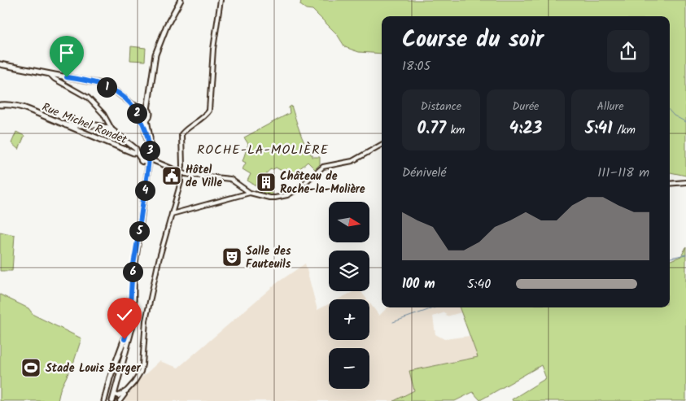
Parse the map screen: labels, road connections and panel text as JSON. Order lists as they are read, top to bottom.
{
  "streets": {
    "main road": ["Rue Michel Rondet"]
  },
  "districts": ["ROCHE-LA-MOLIÈRE"],
  "places": {
    "public building": ["Hôtel de Ville"],
    "building": ["Château de Roche-la-Molière"],
    "theatre": ["Salle des Fauteuils"],
    "sports": ["Stade Louis Berger"]
  },
  "north": "right",
  "page": {
    "heading": ["Course du soir", "18:05"],
    "pins": [
      "1",
      "2",
      "3",
      "4",
      "5",
      "6"
    ],
    "stats": [
      ["Distance", "0.77 km"],
      ["Durée", "4:23"],
      ["Allure", "5:41 /km"]
    ],
    "chart": ["Dénivelé", "111–118 m"],
    "map_buttons": ["+", "−"],
    "list": [
      {
        "name": "100 m",
        "note": "5:40"
      }
    ]
  }
}
